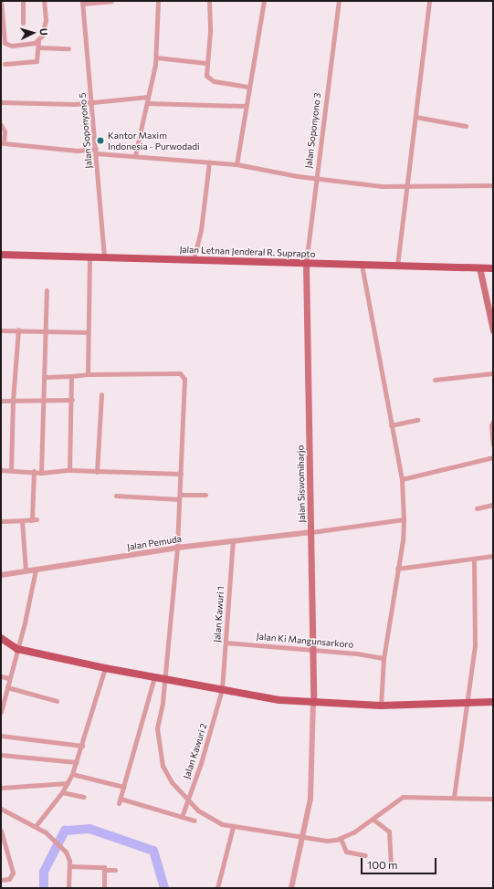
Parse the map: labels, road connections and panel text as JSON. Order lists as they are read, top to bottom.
{
  "streets": {
    "main road": ["Jalan Letnan Jenderal R. Suprapto", "Jalan Siswomiharjo"],
    "street": [
      "Jalan Soponyono 5",
      "Jalan Soponyono 3",
      "Jalan Pemuda",
      "Jalan Kawuri 1",
      "Jalan Ki Mangunsarkoro",
      "Jalan Kawuri 2"
    ]
  },
  "crossings": [
    ["Jalan Soponyono 5", "Jalan Letnan Jenderal R. Suprapto"],
    ["Jalan Soponyono 3", "Jalan Letnan Jenderal R. Suprapto"],
    ["Jalan Soponyono 3", "Jalan Siswomiharjo"],
    ["Jalan Letnan Jenderal R. Suprapto", "Jalan Siswomiharjo"],
    ["Jalan Siswomiharjo", "Jalan Pemuda"],
    ["Jalan Siswomiharjo", "Jalan Ki Mangunsarkoro"],
    ["Jalan Pemuda", "Jalan Kawuri 1"],
    ["Jalan Kawuri 1", "Jalan Ki Mangunsarkoro"],
    ["Jalan Kawuri 1", "Jalan Kawuri 2"]
  ],
  "places": ["Kantor Maxim Indonesia - Purwodadi"],
  "scale_bar": "100 m",
  "north": "right"
}
